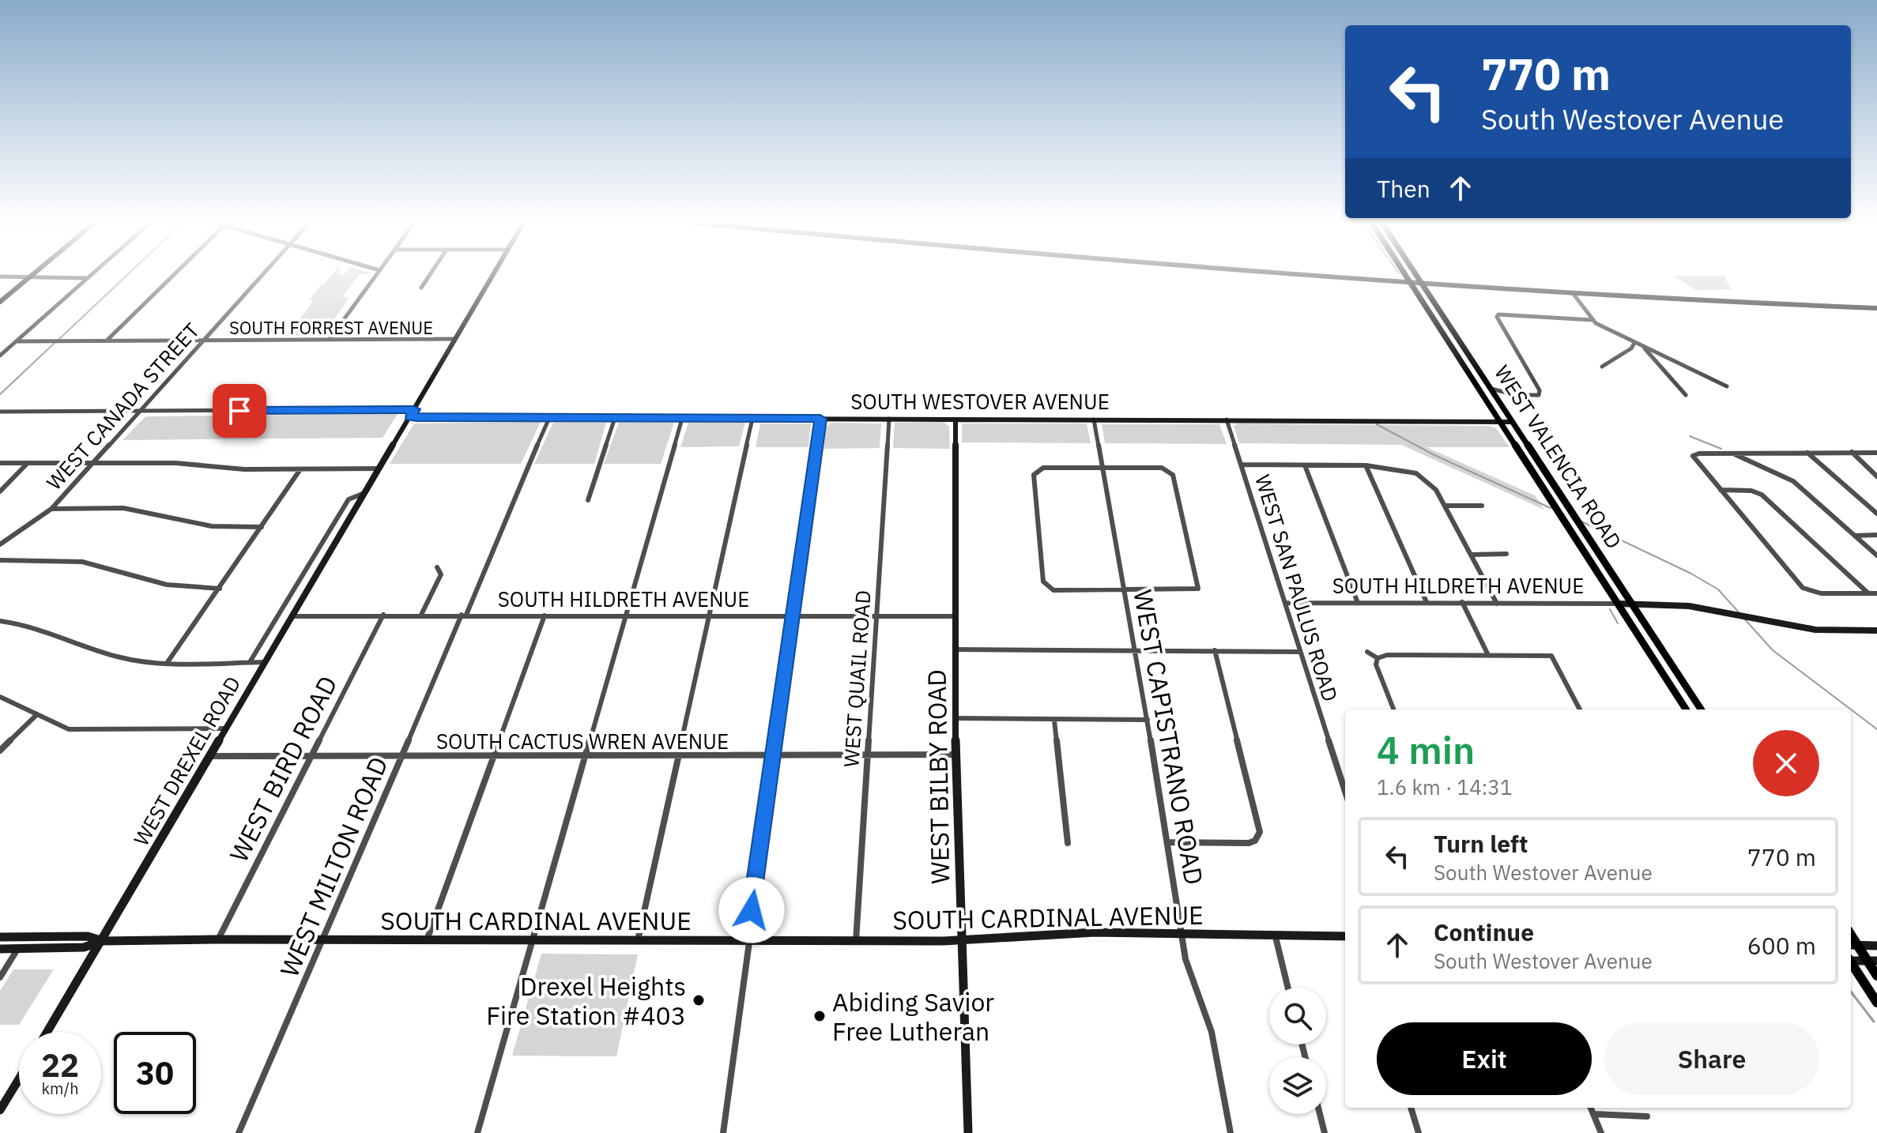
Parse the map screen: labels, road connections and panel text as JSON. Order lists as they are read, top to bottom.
{
  "streets": {
    "main road": ["WEST VALENCIA ROAD"],
    "street": [
      "SOUTH FORREST AVENUE",
      "SOUTH WESTOVER AVENUE",
      "WEST CANADA STREET",
      "SOUTH HILDRETH AVENUE",
      "WEST SAN PAULUS ROAD",
      "WEST QUAIL ROAD",
      "WEST CAPISTRANO ROAD",
      "SOUTH CACTUS WREN AVENUE",
      "WEST DREXEL ROAD",
      "WEST BIRD ROAD",
      "WEST BILBY ROAD",
      "WEST MILTON ROAD",
      "SOUTH CARDINAL AVENUE"
    ]
  },
  "crossings": [
    ["SOUTH FORREST AVENUE", "WEST CANADA STREET"],
    ["SOUTH FORREST AVENUE", "WEST DREXEL ROAD"],
    ["SOUTH WESTOVER AVENUE", "WEST VALENCIA ROAD"],
    ["SOUTH WESTOVER AVENUE", "WEST SAN PAULUS ROAD"],
    ["SOUTH WESTOVER AVENUE", "WEST QUAIL ROAD"],
    ["SOUTH WESTOVER AVENUE", "WEST CAPISTRANO ROAD"],
    ["SOUTH WESTOVER AVENUE", "WEST DREXEL ROAD"],
    ["SOUTH WESTOVER AVENUE", "WEST BILBY ROAD"],
    ["SOUTH WESTOVER AVENUE", "WEST MILTON ROAD"],
    ["WEST VALENCIA ROAD", "SOUTH HILDRETH AVENUE"],
    ["SOUTH HILDRETH AVENUE", "WEST SAN PAULUS ROAD"],
    ["SOUTH HILDRETH AVENUE", "WEST QUAIL ROAD"],
    ["SOUTH HILDRETH AVENUE", "WEST DREXEL ROAD"],
    ["SOUTH HILDRETH AVENUE", "WEST BIRD ROAD"],
    ["SOUTH HILDRETH AVENUE", "WEST BILBY ROAD"],
    ["SOUTH HILDRETH AVENUE", "WEST MILTON ROAD"],
    ["WEST QUAIL ROAD", "SOUTH CACTUS WREN AVENUE"],
    ["WEST QUAIL ROAD", "SOUTH CARDINAL AVENUE"],
    ["WEST CAPISTRANO ROAD", "SOUTH CARDINAL AVENUE"],
    ["SOUTH CACTUS WREN AVENUE", "WEST DREXEL ROAD"],
    ["SOUTH CACTUS WREN AVENUE", "WEST BIRD ROAD"],
    ["SOUTH CACTUS WREN AVENUE", "WEST BILBY ROAD"],
    ["SOUTH CACTUS WREN AVENUE", "WEST MILTON ROAD"],
    ["WEST DREXEL ROAD", "SOUTH CARDINAL AVENUE"],
    ["WEST BIRD ROAD", "SOUTH CARDINAL AVENUE"],
    ["WEST BILBY ROAD", "SOUTH CARDINAL AVENUE"],
    ["WEST MILTON ROAD", "SOUTH CARDINAL AVENUE"]
  ],
  "places": ["Drexel Heights Fire Station #403", "Abiding Savior Free Lutheran"],
  "page": {
    "turn": ["770 m", "South Westover Avenue"],
    "then": "Then",
    "heading": ["4 min", "1.6 km · 14:31"],
    "list": [
      {
        "name": "Turn left",
        "note": "South Westover Avenue",
        "value": "770 m"
      },
      {
        "name": "Continue",
        "note": "South Westover Avenue",
        "value": "600 m"
      }
    ],
    "buttons": ["Exit", "Share"],
    "speed": "22 km/h",
    "limit": "30"
  }
}
